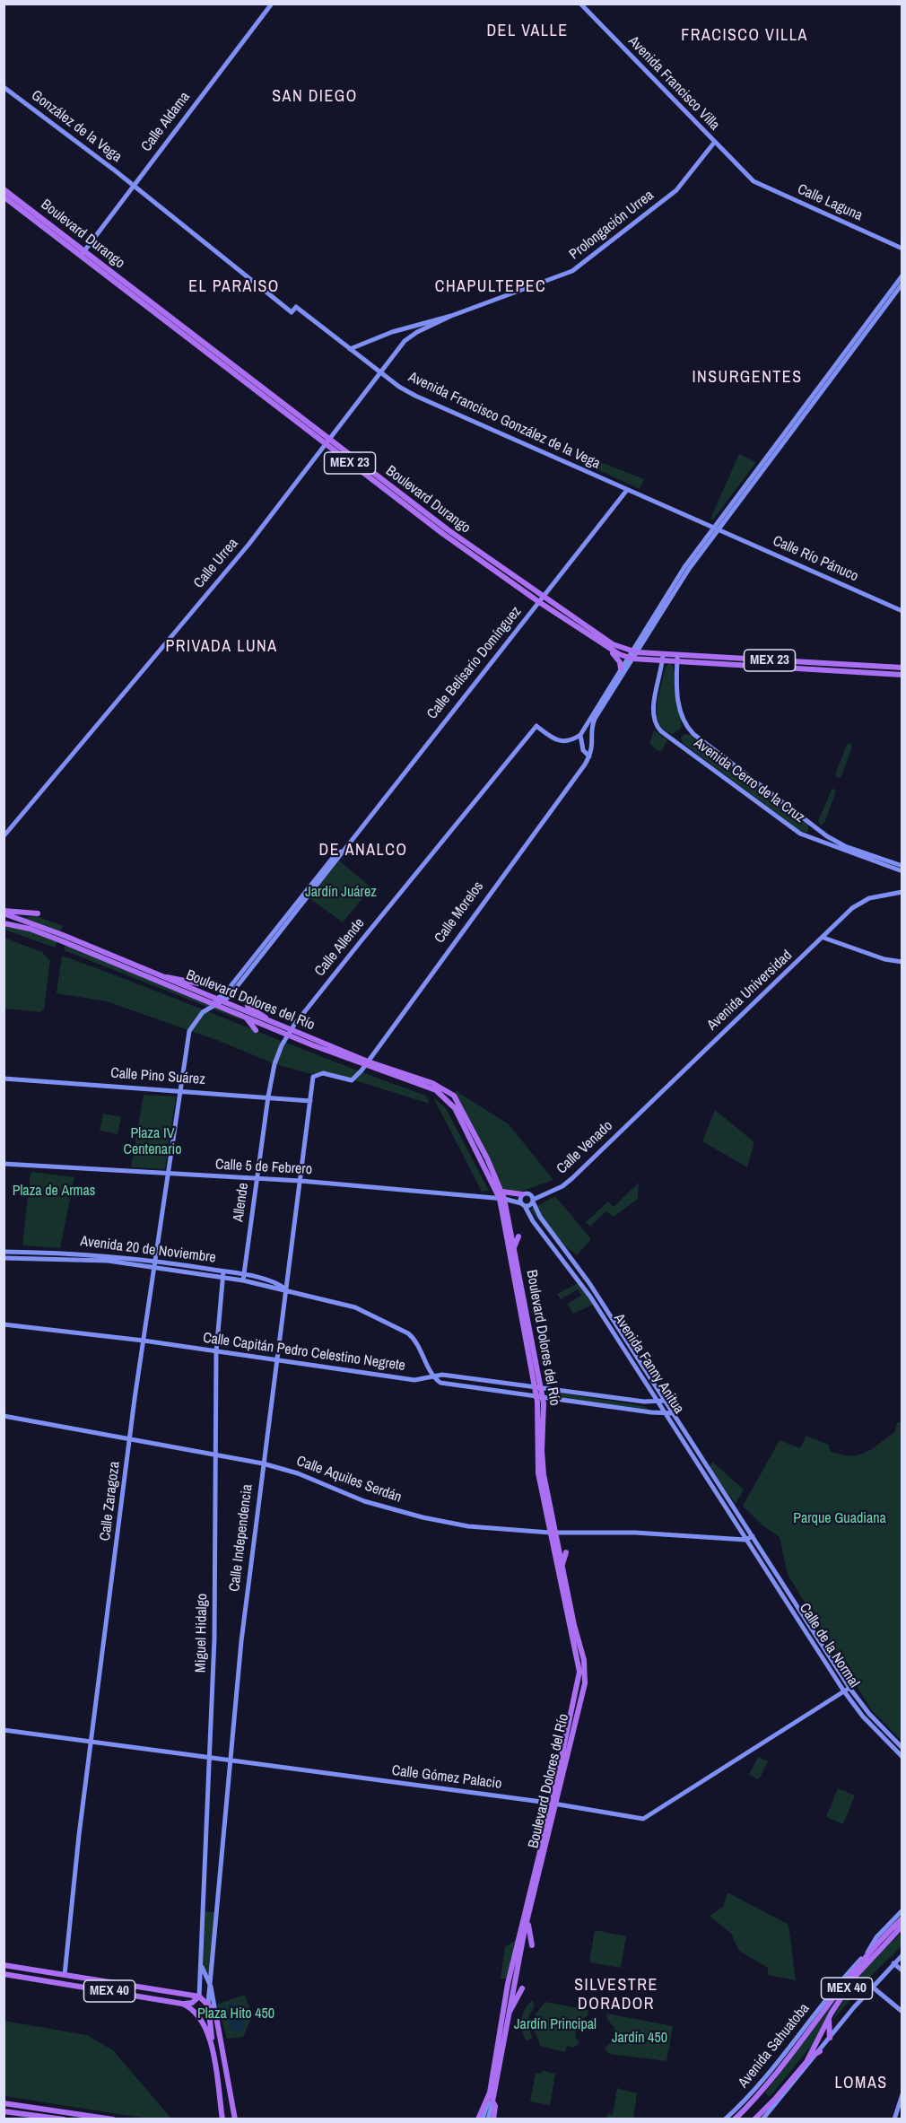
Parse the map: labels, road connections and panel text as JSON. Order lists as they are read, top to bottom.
{
  "streets": {
    "main road": [
      "Boulevard Durango",
      "MEX 23",
      "Boulevard Dolores del Río",
      "MEX 40",
      "Avenida Sahuatoba"
    ],
    "street": [
      "Avenida Francisco Villa",
      "Calle Aldama",
      "González de la Vega",
      "Calle Laguna",
      "Prolongación Urrea",
      "Avenida Francisco González de la Vega",
      "Calle Río Pánuco",
      "Calle Urrea",
      "Calle Belisario Domínguez",
      "Avenida Cerro de la Cruz",
      "Calle Morelos",
      "Calle Allende",
      "Avenida Universidad",
      "Calle Pino Suárez",
      "Calle Venado",
      "Calle 5 de Febrero",
      "Allende",
      "Avenida 20 de Noviembre",
      "Calle Capitán Pedro Celestino Negrete",
      "Avenida Fanny Anitua",
      "Calle Aquiles Serdán",
      "Calle Zaragoza",
      "Calle Independencia",
      "Miguel Hidalgo",
      "Calle de la Normal",
      "Calle Gómez Palacio"
    ]
  },
  "crossings": [
    ["Avenida Francisco Villa", "Calle Laguna"],
    ["Avenida Francisco Villa", "Prolongación Urrea"],
    ["Calle Aldama", "González de la Vega"],
    ["Calle Aldama", "Boulevard Durango"],
    ["González de la Vega", "Avenida Francisco González de la Vega"],
    ["Prolongación Urrea", "Avenida Francisco González de la Vega"],
    ["Prolongación Urrea", "Calle Urrea"],
    ["Boulevard Durango", "Calle Urrea"],
    ["Boulevard Durango", "Calle Belisario Domínguez"],
    ["Boulevard Durango", "Avenida Cerro de la Cruz"],
    ["Boulevard Durango", "Calle Morelos"],
    ["Avenida Francisco González de la Vega", "Calle Río Pánuco"],
    ["Avenida Francisco González de la Vega", "Calle Urrea"],
    ["Avenida Francisco González de la Vega", "Calle Belisario Domínguez"],
    ["Calle Belisario Domínguez", "Boulevard Dolores del Río"],
    ["Calle Belisario Domínguez", "Calle Zaragoza"],
    ["Calle Morelos", "Boulevard Dolores del Río"],
    ["Calle Morelos", "Calle Independencia"],
    ["Calle Allende", "Boulevard Dolores del Río"],
    ["Calle Allende", "Allende"],
    ["Avenida Universidad", "Calle Venado"],
    ["Boulevard Dolores del Río", "Calle 5 de Febrero"],
    ["Boulevard Dolores del Río", "Avenida 20 de Noviembre"],
    ["Boulevard Dolores del Río", "Calle Capitán Pedro Celestino Negrete"],
    ["Boulevard Dolores del Río", "Calle Aquiles Serdán"],
    ["Boulevard Dolores del Río", "Calle Zaragoza"],
    ["Boulevard Dolores del Río", "Calle Gómez Palacio"],
    ["Calle Pino Suárez", "Allende"],
    ["Calle Pino Suárez", "Calle Zaragoza"],
    ["Calle Pino Suárez", "Calle Independencia"],
    ["Calle Venado", "Calle 5 de Febrero"],
    ["Calle Venado", "Avenida Fanny Anitua"],
    ["Calle 5 de Febrero", "Allende"],
    ["Calle 5 de Febrero", "Avenida Fanny Anitua"],
    ["Calle 5 de Febrero", "Calle Zaragoza"],
    ["Calle 5 de Febrero", "Calle Independencia"],
    ["Allende", "Avenida 20 de Noviembre"],
    ["Avenida 20 de Noviembre", "Calle Capitán Pedro Celestino Negrete"],
    ["Avenida 20 de Noviembre", "Calle Zaragoza"],
    ["Avenida 20 de Noviembre", "Calle Independencia"],
    ["Avenida 20 de Noviembre", "Miguel Hidalgo"],
    ["Calle Capitán Pedro Celestino Negrete", "Avenida Fanny Anitua"],
    ["Calle Capitán Pedro Celestino Negrete", "Calle Zaragoza"],
    ["Calle Capitán Pedro Celestino Negrete", "Calle Independencia"],
    ["Calle Capitán Pedro Celestino Negrete", "Miguel Hidalgo"],
    ["Avenida Fanny Anitua", "Calle Aquiles Serdán"],
    ["Avenida Fanny Anitua", "Calle de la Normal"],
    ["Calle Aquiles Serdán", "Calle Zaragoza"],
    ["Calle Aquiles Serdán", "Calle Independencia"],
    ["Calle Aquiles Serdán", "Miguel Hidalgo"],
    ["Calle Aquiles Serdán", "Calle de la Normal"],
    ["Calle Zaragoza", "Calle Gómez Palacio"],
    ["Calle Zaragoza", "MEX 40"],
    ["Calle Independencia", "Calle Gómez Palacio"],
    ["Calle Independencia", "MEX 40"],
    ["Miguel Hidalgo", "Calle Gómez Palacio"],
    ["Miguel Hidalgo", "MEX 40"],
    ["Calle de la Normal", "Calle Gómez Palacio"],
    ["MEX 40", "Avenida Sahuatoba"]
  ],
  "districts": [
    "DEL VALLE",
    "FRACISCO VILLA",
    "SAN DIEGO",
    "EL PARAISO",
    "CHAPULTEPEC",
    "INSURGENTES",
    "PRIVADA LUNA",
    "DE ANALCO",
    "SILVESTRE DORADOR",
    "LOMAS"
  ],
  "parks": [
    "Jardín Juárez",
    "Plaza IV Centenario",
    "Plaza de Armas",
    "Parque Guadiana",
    "Plaza Hito 450",
    "Jardín Principal",
    "Jardín 450"
  ]
}
